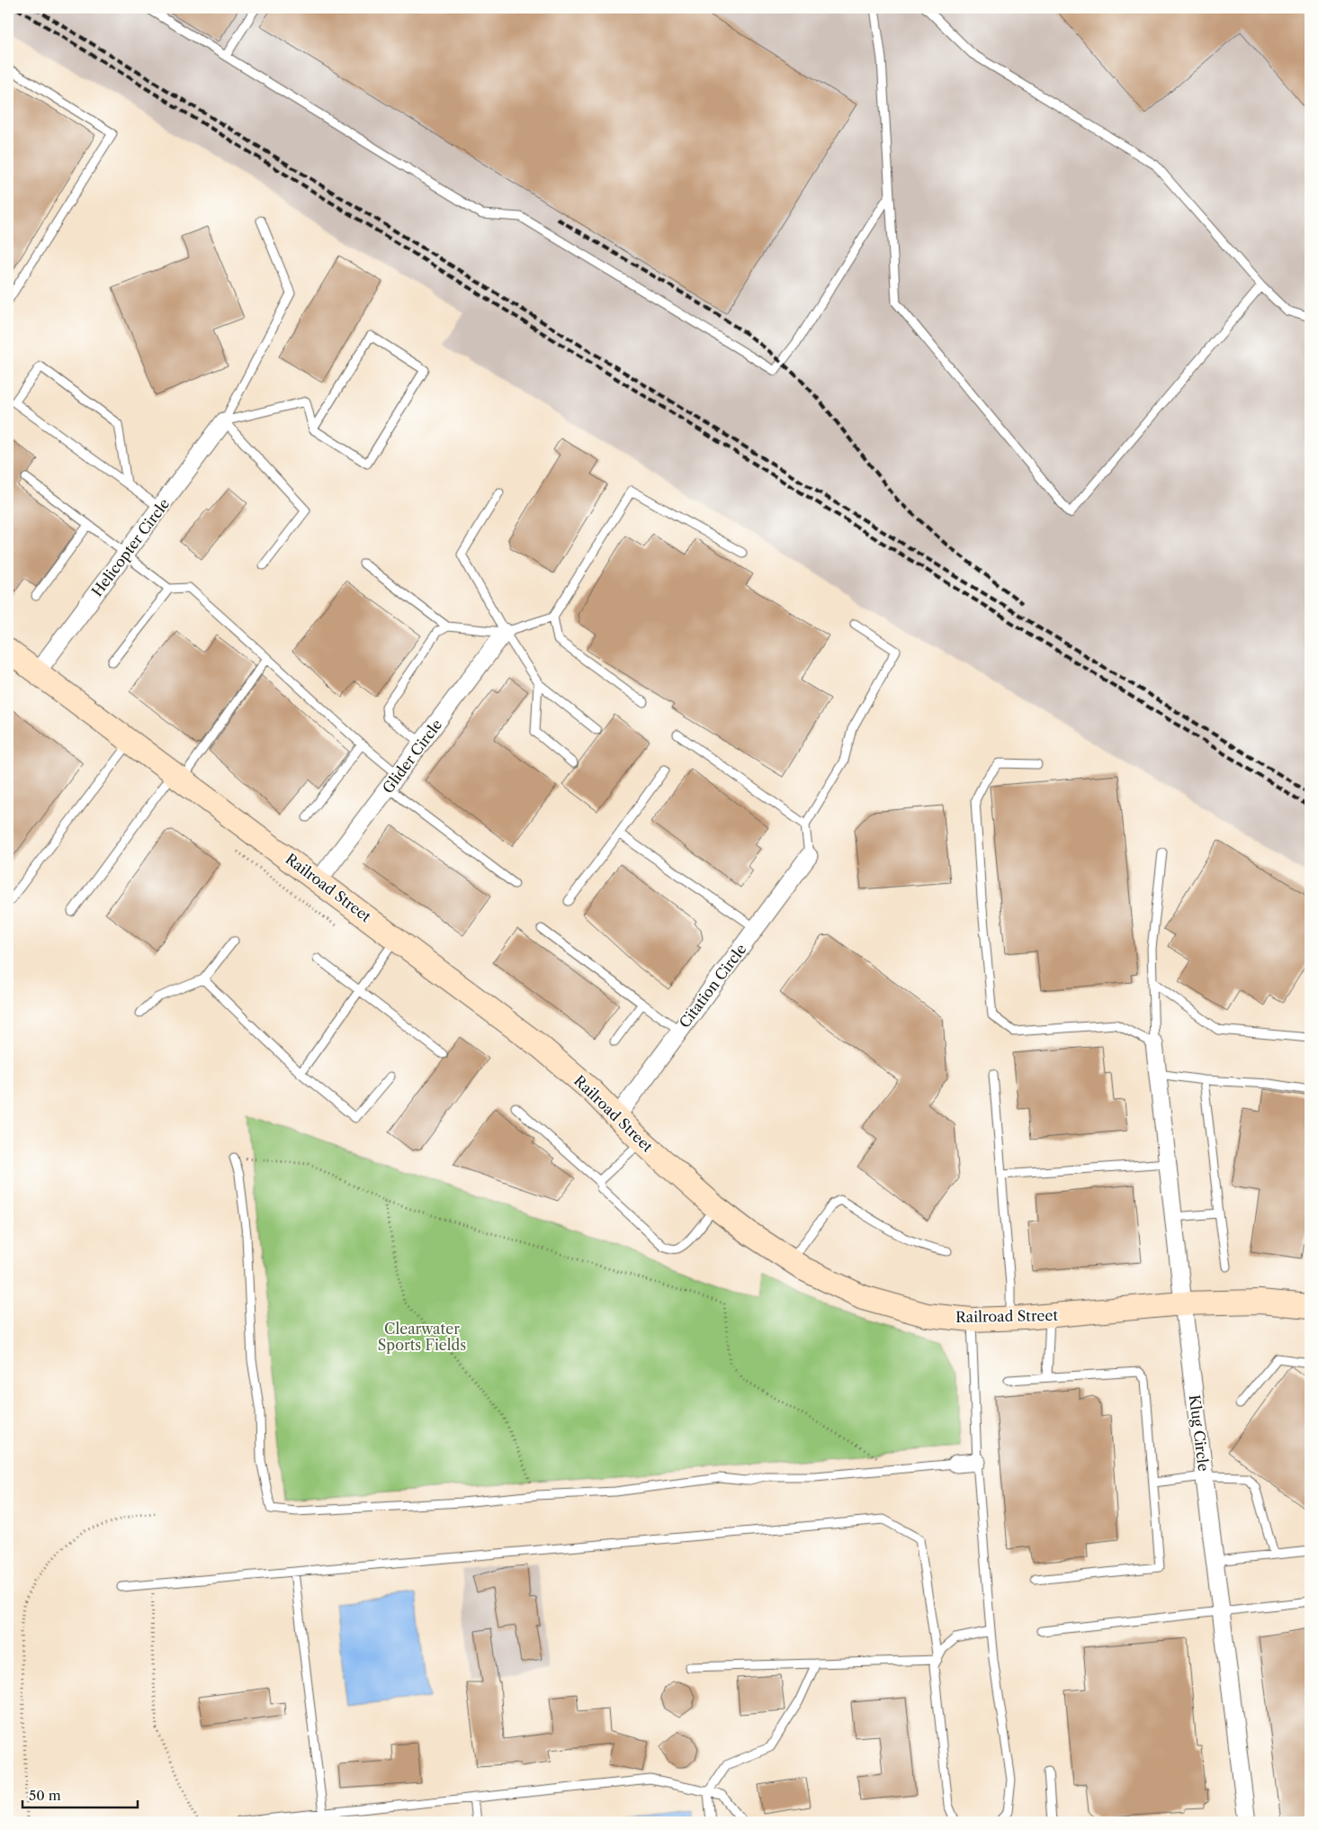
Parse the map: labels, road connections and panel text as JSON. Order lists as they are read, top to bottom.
{
  "streets": {
    "main road": ["Railroad Street"],
    "street": [
      "Helicopter Circle",
      "Glider Circle",
      "Citation Circle",
      "Klug Circle"
    ]
  },
  "crossings": [
    ["Helicopter Circle", "Railroad Street"],
    ["Glider Circle", "Railroad Street"],
    ["Railroad Street", "Citation Circle"],
    ["Railroad Street", "Klug Circle"]
  ],
  "parks": ["Clearwater Sports Fields"],
  "scale_bar": "50 m"
}
